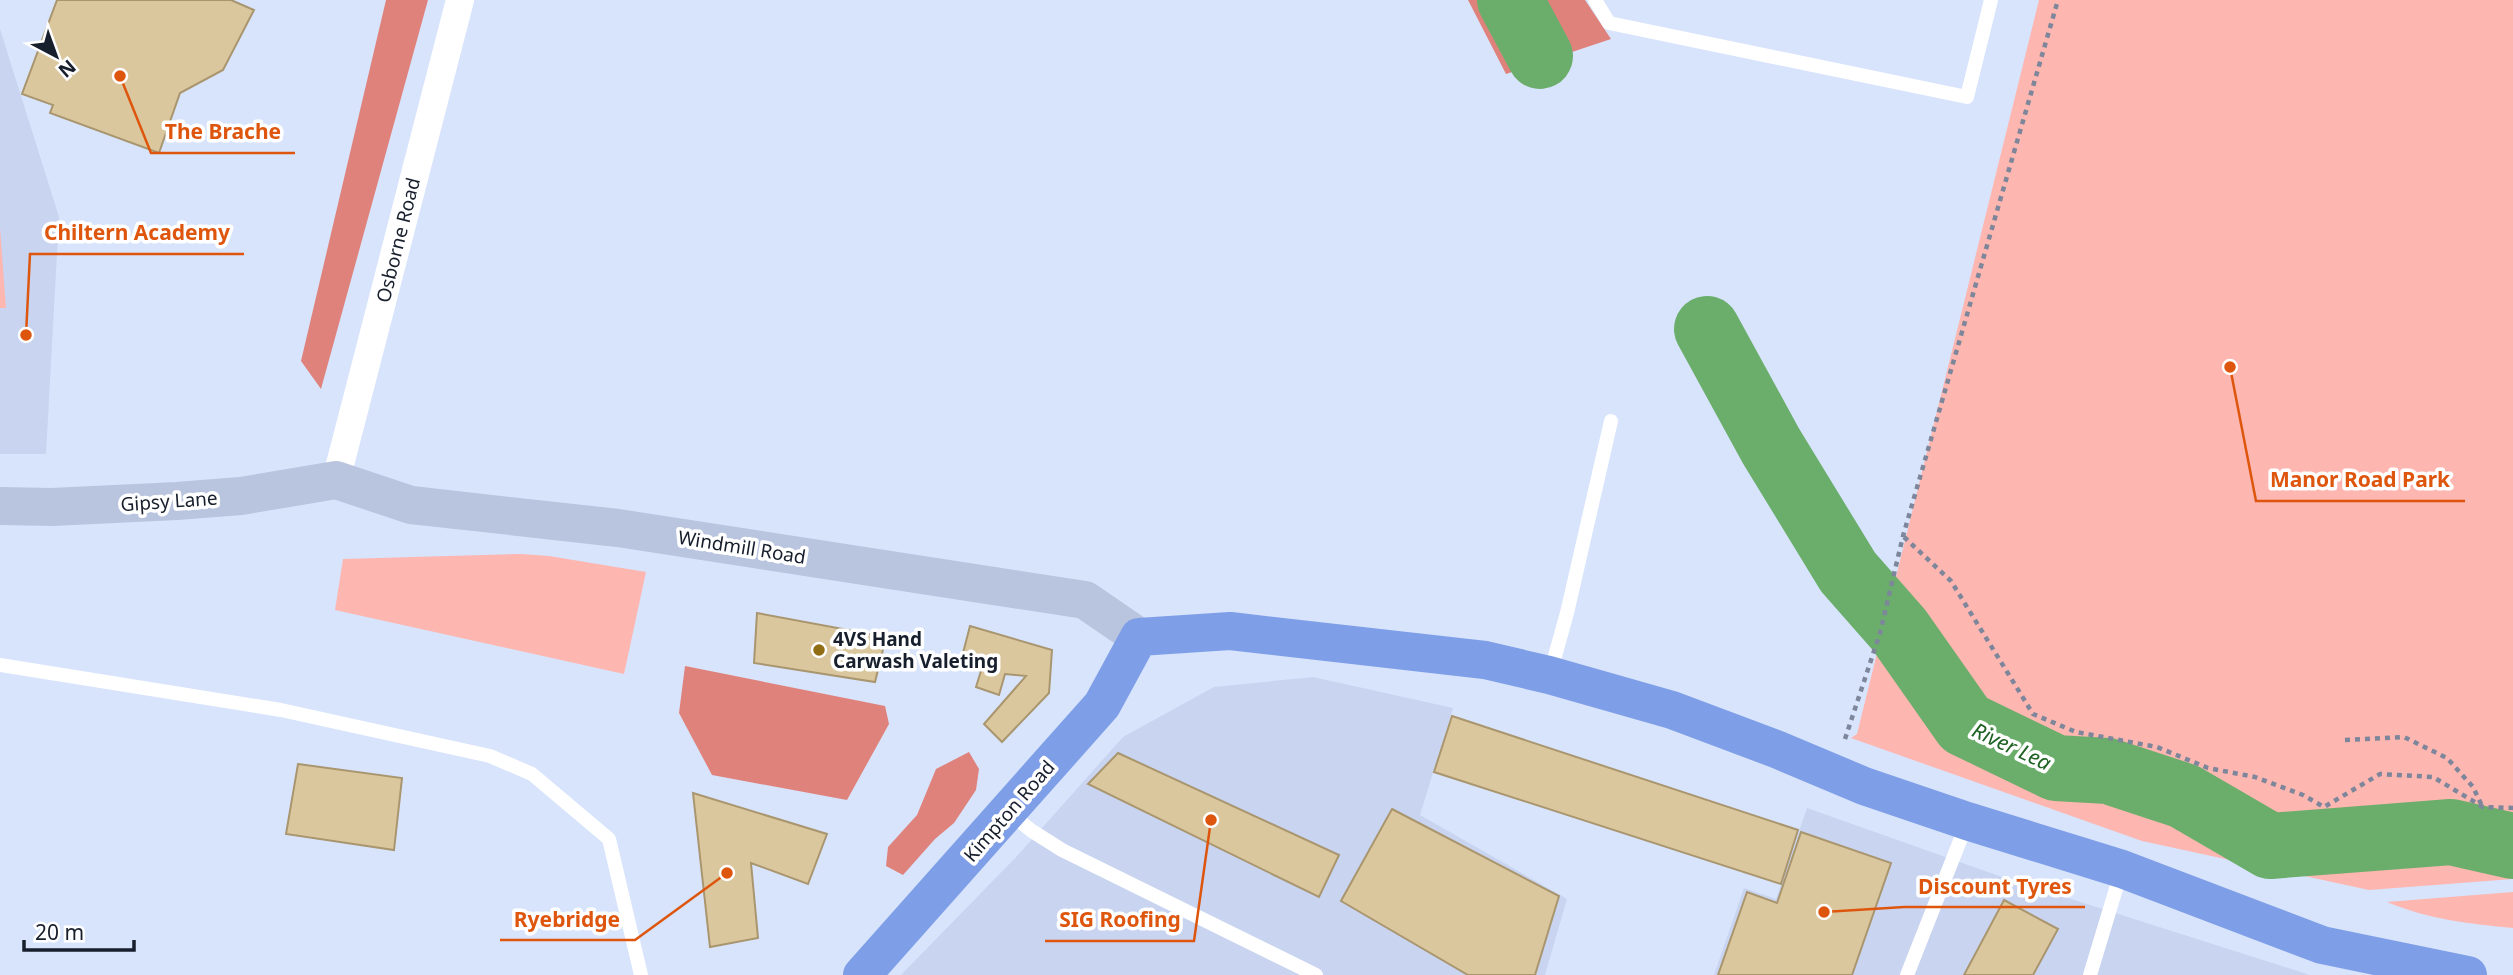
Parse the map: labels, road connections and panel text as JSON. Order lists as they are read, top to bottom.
{
  "streets": {
    "highway": ["Kimpton Road"],
    "main road": ["Gipsy Lane", "Windmill Road"],
    "street": ["Osborne Road"]
  },
  "crossings": [
    ["Osborne Road", "Gipsy Lane"],
    ["Osborne Road", "Windmill Road"],
    ["Gipsy Lane", "Windmill Road"],
    ["Windmill Road", "Kimpton Road"]
  ],
  "water": ["River Lea"],
  "places": [
    "The Brache",
    "Chiltern Academy",
    "Manor Road Park",
    "4VS Hand Carwash Valeting",
    "SIG Roofing",
    "Ryebridge",
    "Discount Tyres"
  ],
  "scale_bar": "20 m",
  "north": "bottom right"
}
